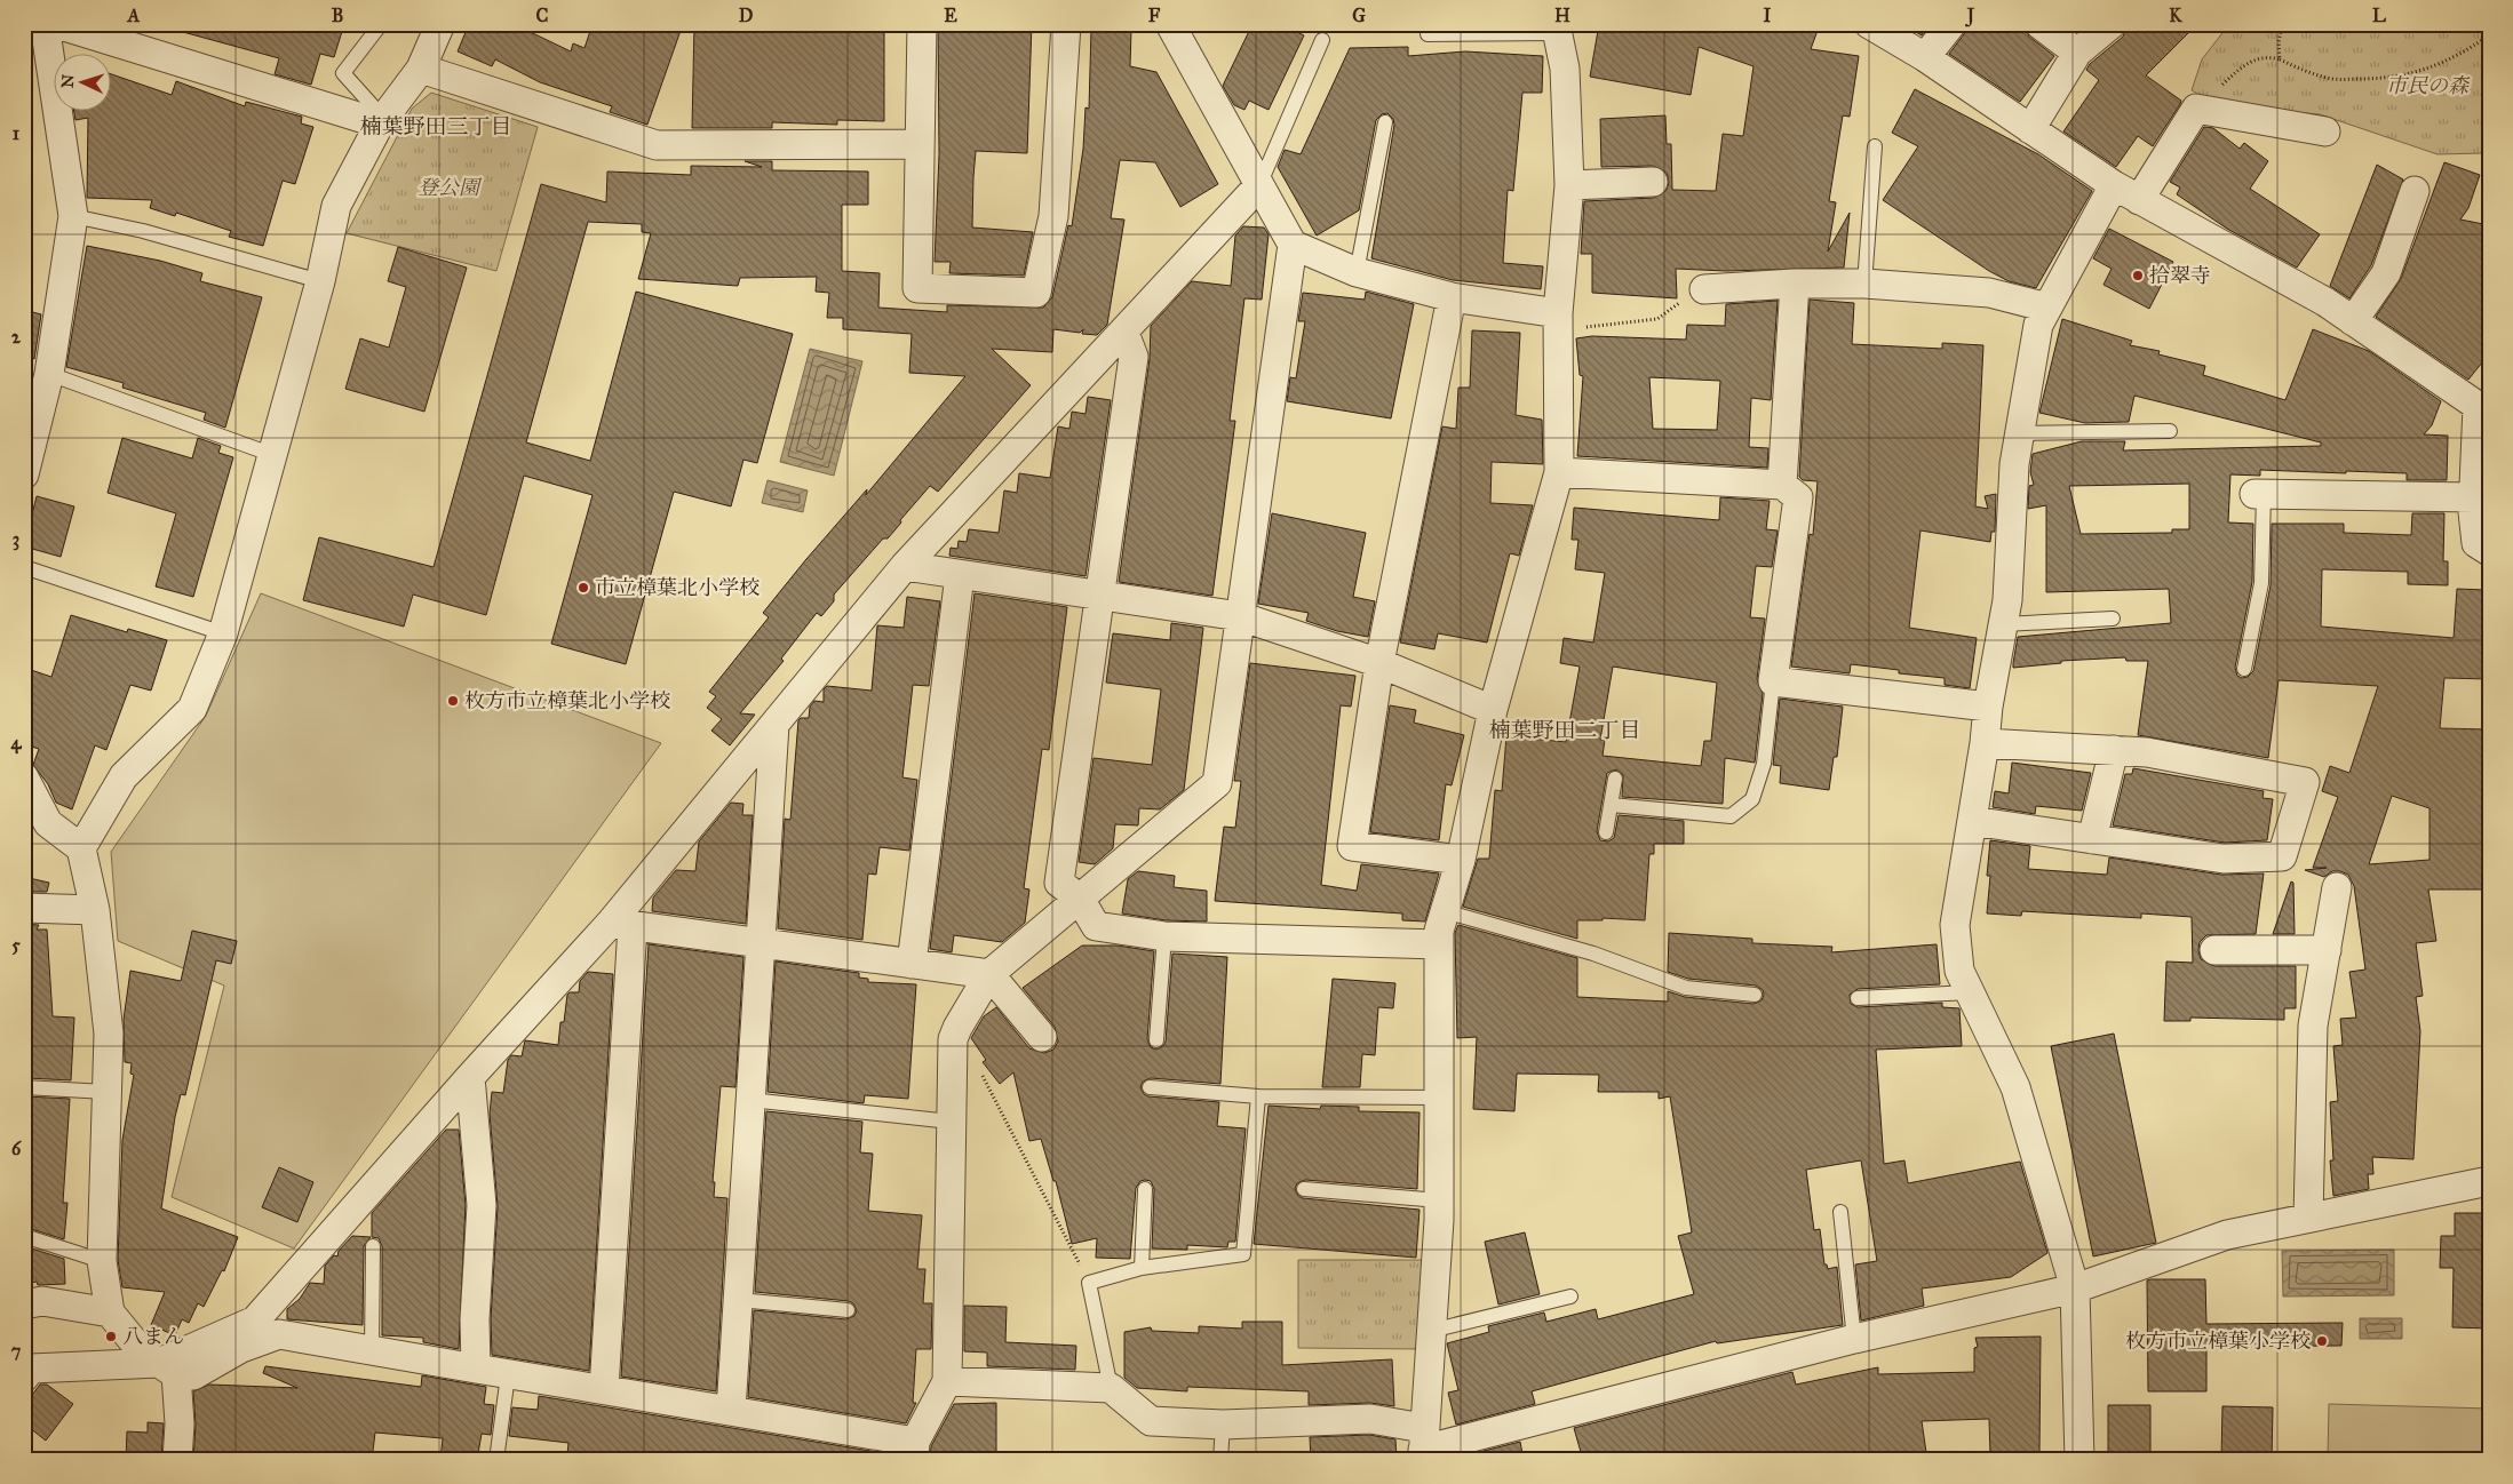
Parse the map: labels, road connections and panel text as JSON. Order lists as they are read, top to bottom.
{
  "districts": ["楠葉野田三丁目", "楠葉野田二丁目"],
  "parks": ["市民の森", "登公園"],
  "places": [
    "拾翠寺",
    "市立樟葉北小学校",
    "枚方市立樟葉北小学校",
    "八まん",
    "枚方市立樟葉小学校"
  ],
  "north": "left",
  "grid": {
    "columns": [
      "A",
      "B",
      "C",
      "D",
      "E",
      "F",
      "G",
      "H",
      "I",
      "J",
      "K",
      "L"
    ],
    "rows": [
      "1",
      "2",
      "3",
      "4",
      "5",
      "6",
      "7"
    ]
  }
}
